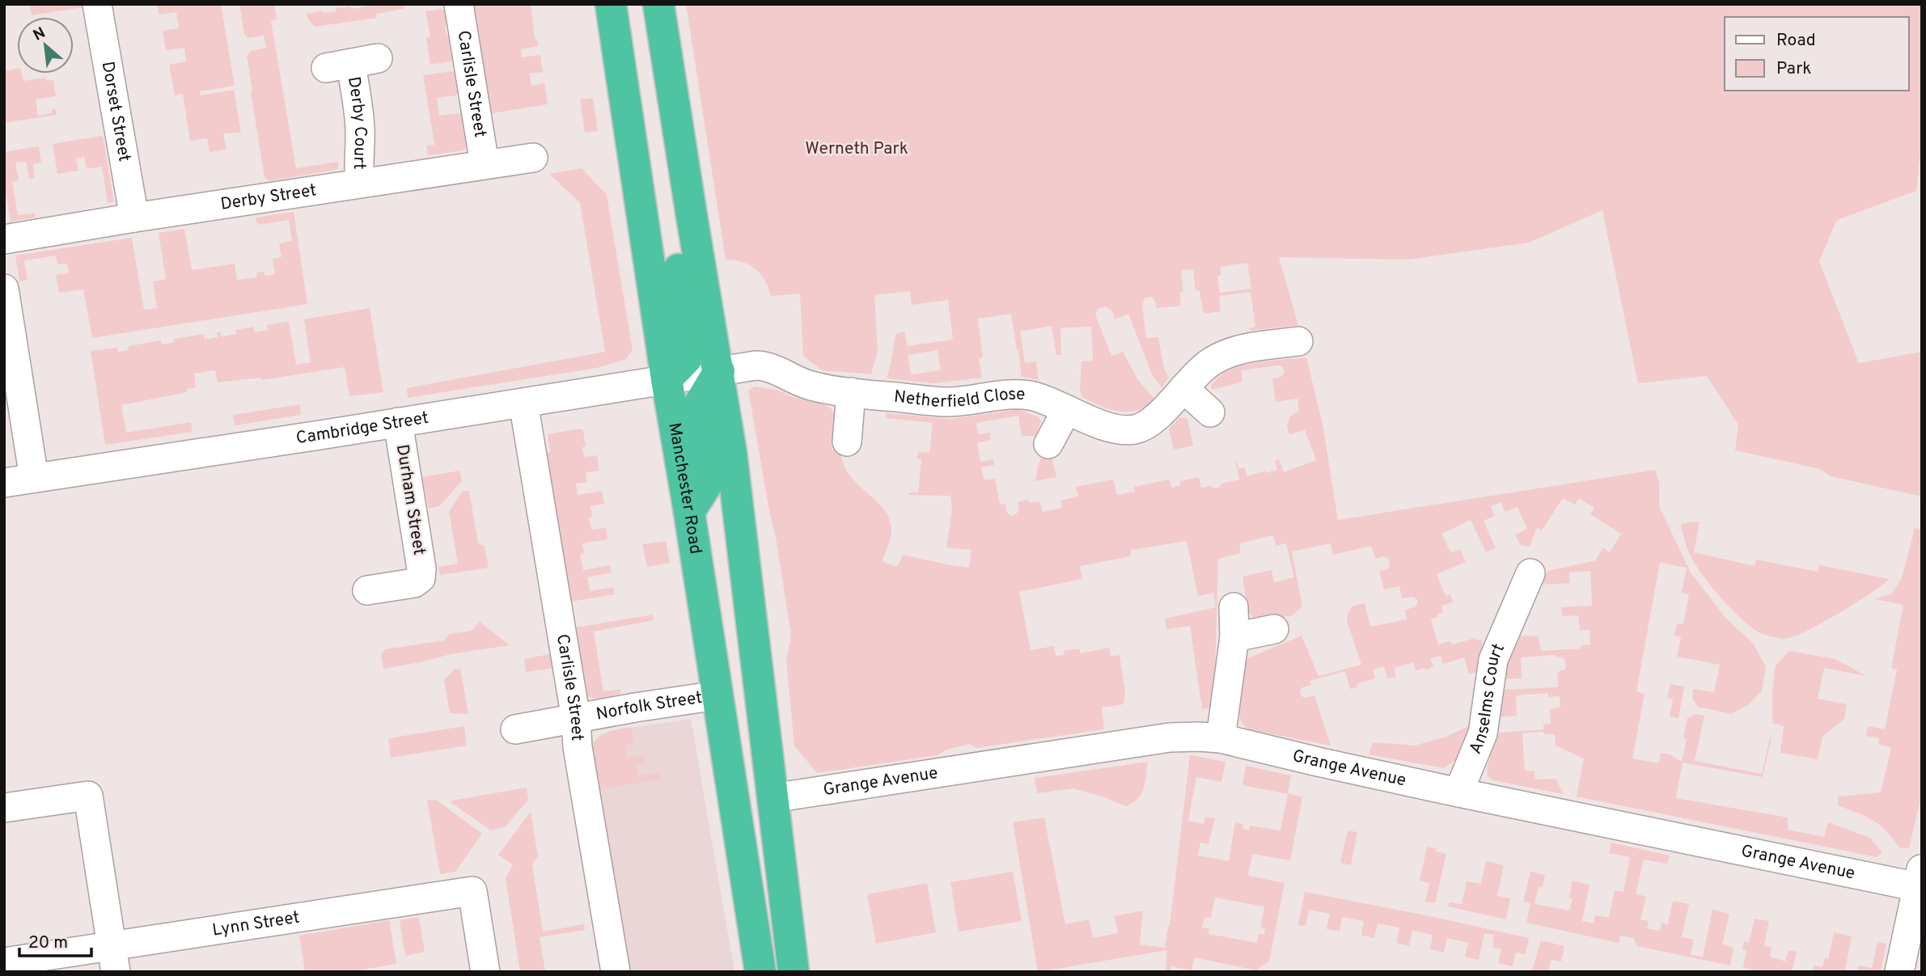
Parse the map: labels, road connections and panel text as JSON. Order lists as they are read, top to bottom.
{
  "streets": {
    "highway": ["Manchester Road"],
    "street": [
      "Carlisle Street",
      "Dorset Street",
      "Derby Court",
      "Derby Street",
      "Netherfield Close",
      "Cambridge Street",
      "Durham Street",
      "Anselms Court",
      "Norfolk Street",
      "Grange Avenue",
      "Lynn Street"
    ]
  },
  "crossings": [
    ["Carlisle Street", "Derby Street"],
    ["Carlisle Street", "Cambridge Street"],
    ["Carlisle Street", "Norfolk Street"],
    ["Dorset Street", "Derby Street"],
    ["Derby Court", "Derby Street"],
    ["Netherfield Close", "Cambridge Street"],
    ["Cambridge Street", "Manchester Road"],
    ["Cambridge Street", "Durham Street"],
    ["Manchester Road", "Norfolk Street"],
    ["Anselms Court", "Grange Avenue"]
  ],
  "parks": ["Werneth Park"],
  "legend": ["Road", "Park"],
  "scale_bar": "20 m",
  "north": "top left"
}
